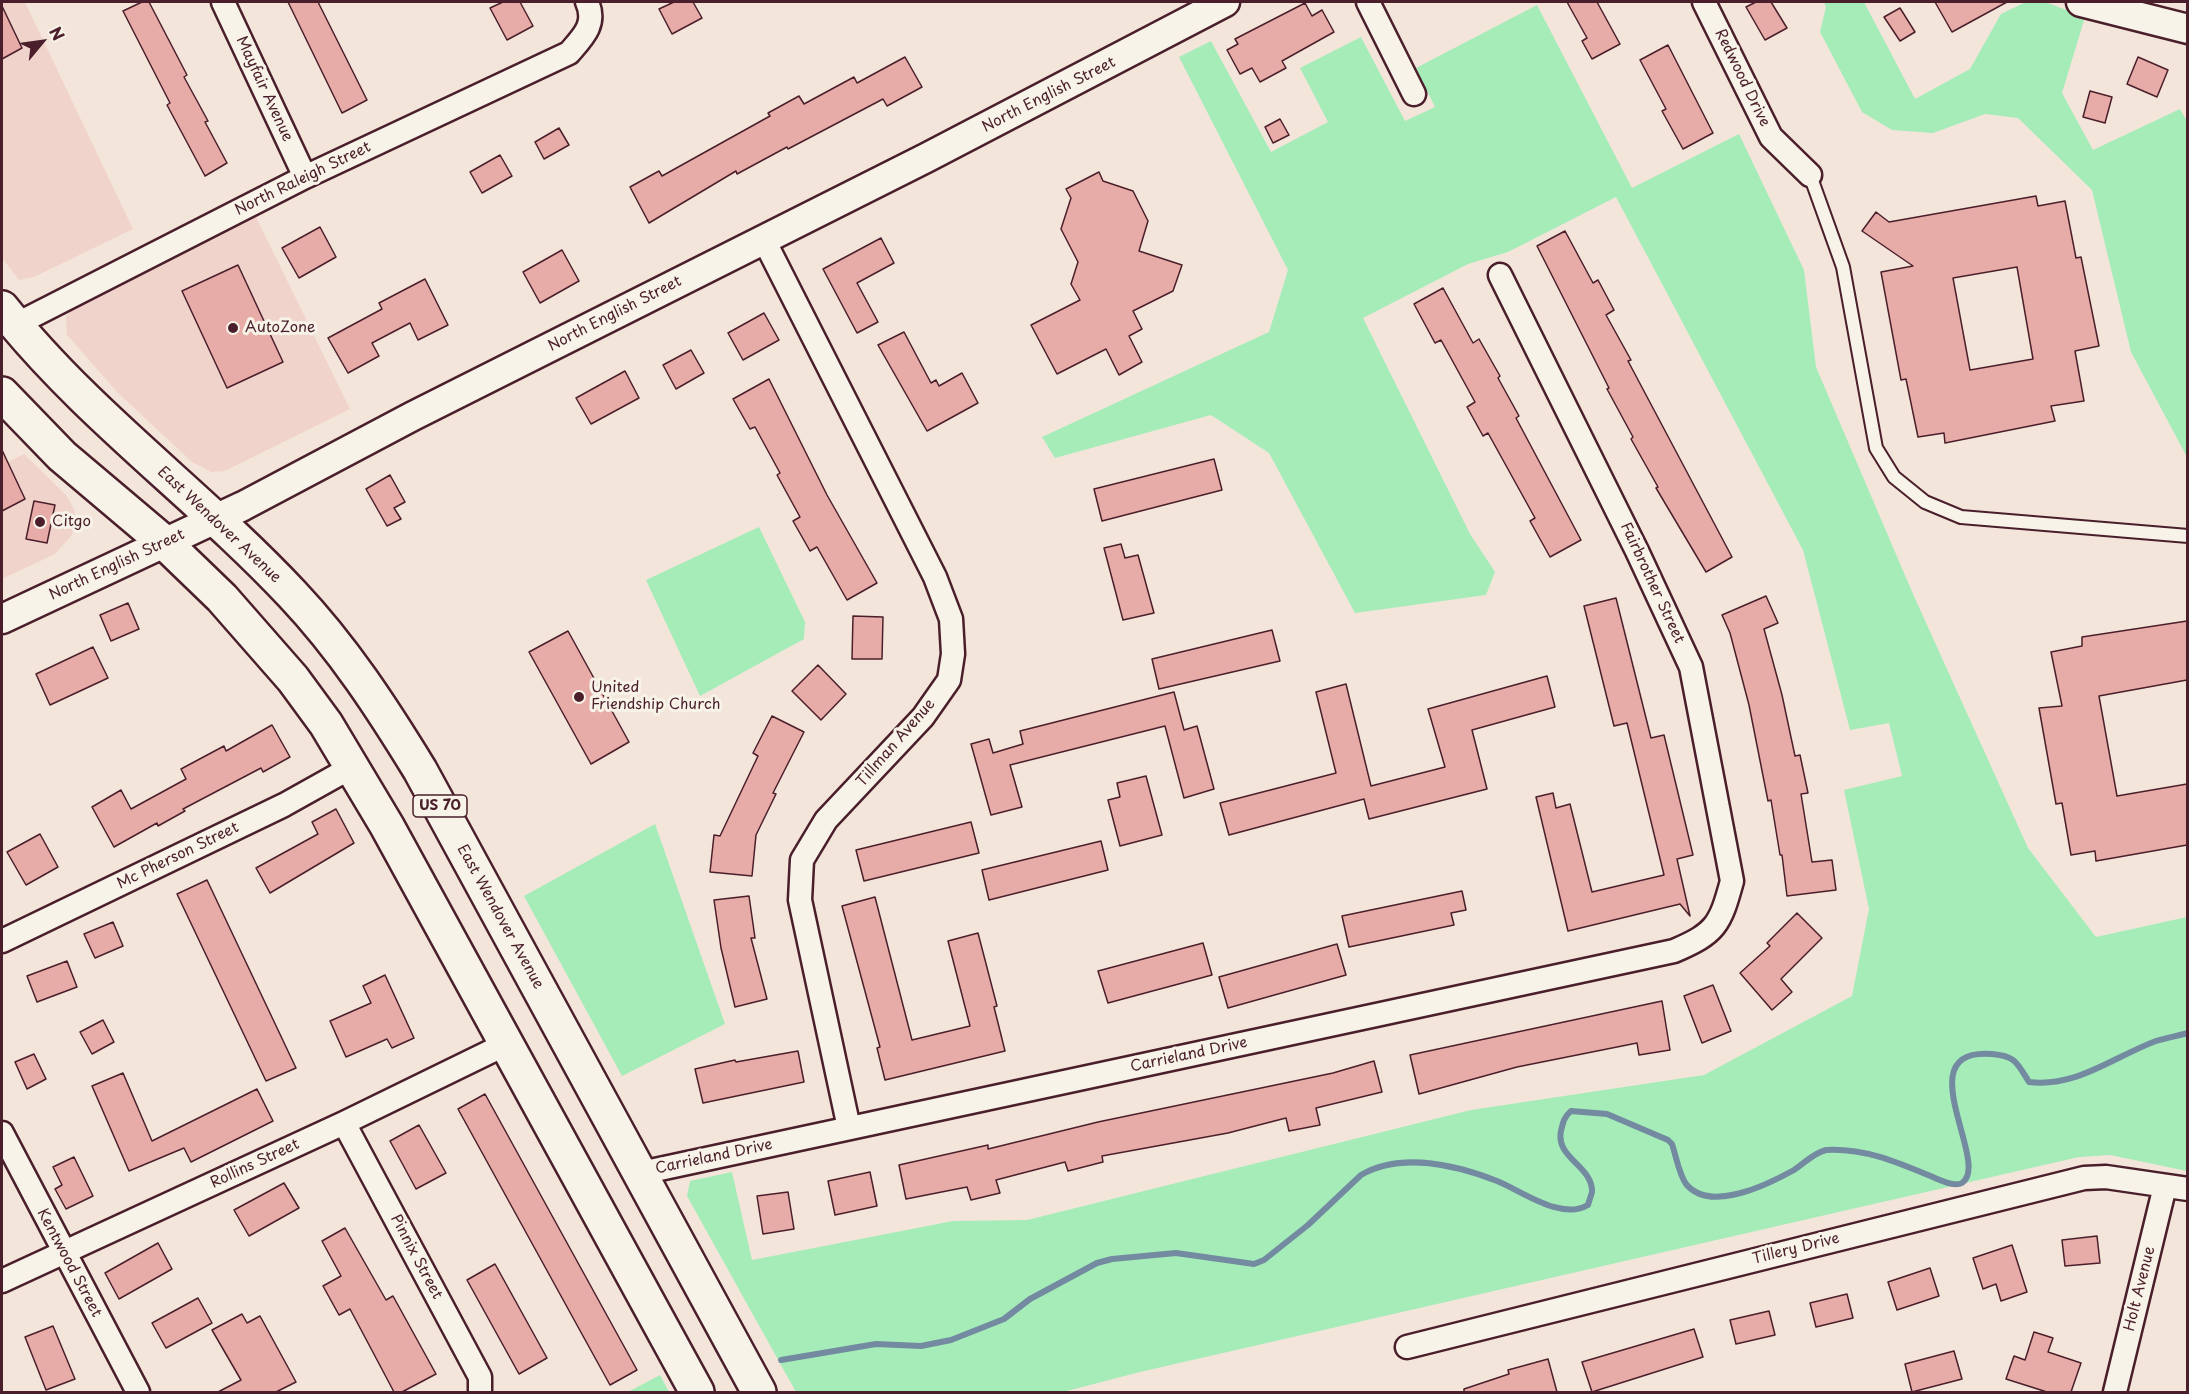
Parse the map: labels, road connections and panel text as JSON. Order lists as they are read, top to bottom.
{
  "streets": {
    "highway": ["East Wendover Avenue", "US 70"],
    "street": [
      "Redwood Drive",
      "Mayfair Avenue",
      "North English Street",
      "North Raleigh Street",
      "Fairbrother Street",
      "Tillman Avenue",
      "Mc Pherson Street",
      "Carrieland Drive",
      "Rollins Street",
      "Tillery Drive",
      "Pinnix Street",
      "Kentwood Street",
      "Holt Avenue"
    ]
  },
  "crossings": [
    ["Mayfair Avenue", "North Raleigh Street"],
    ["North English Street", "East Wendover Avenue"],
    ["North English Street", "Tillman Avenue"],
    ["North Raleigh Street", "East Wendover Avenue"],
    ["East Wendover Avenue", "Carrieland Drive"],
    ["Fairbrother Street", "Carrieland Drive"],
    ["Tillman Avenue", "Carrieland Drive"],
    ["Rollins Street", "Pinnix Street"],
    ["Rollins Street", "Kentwood Street"],
    ["Tillery Drive", "Holt Avenue"]
  ],
  "places": ["AutoZone", "Citgo", "United Friendship Church"],
  "north": "top right"
}
